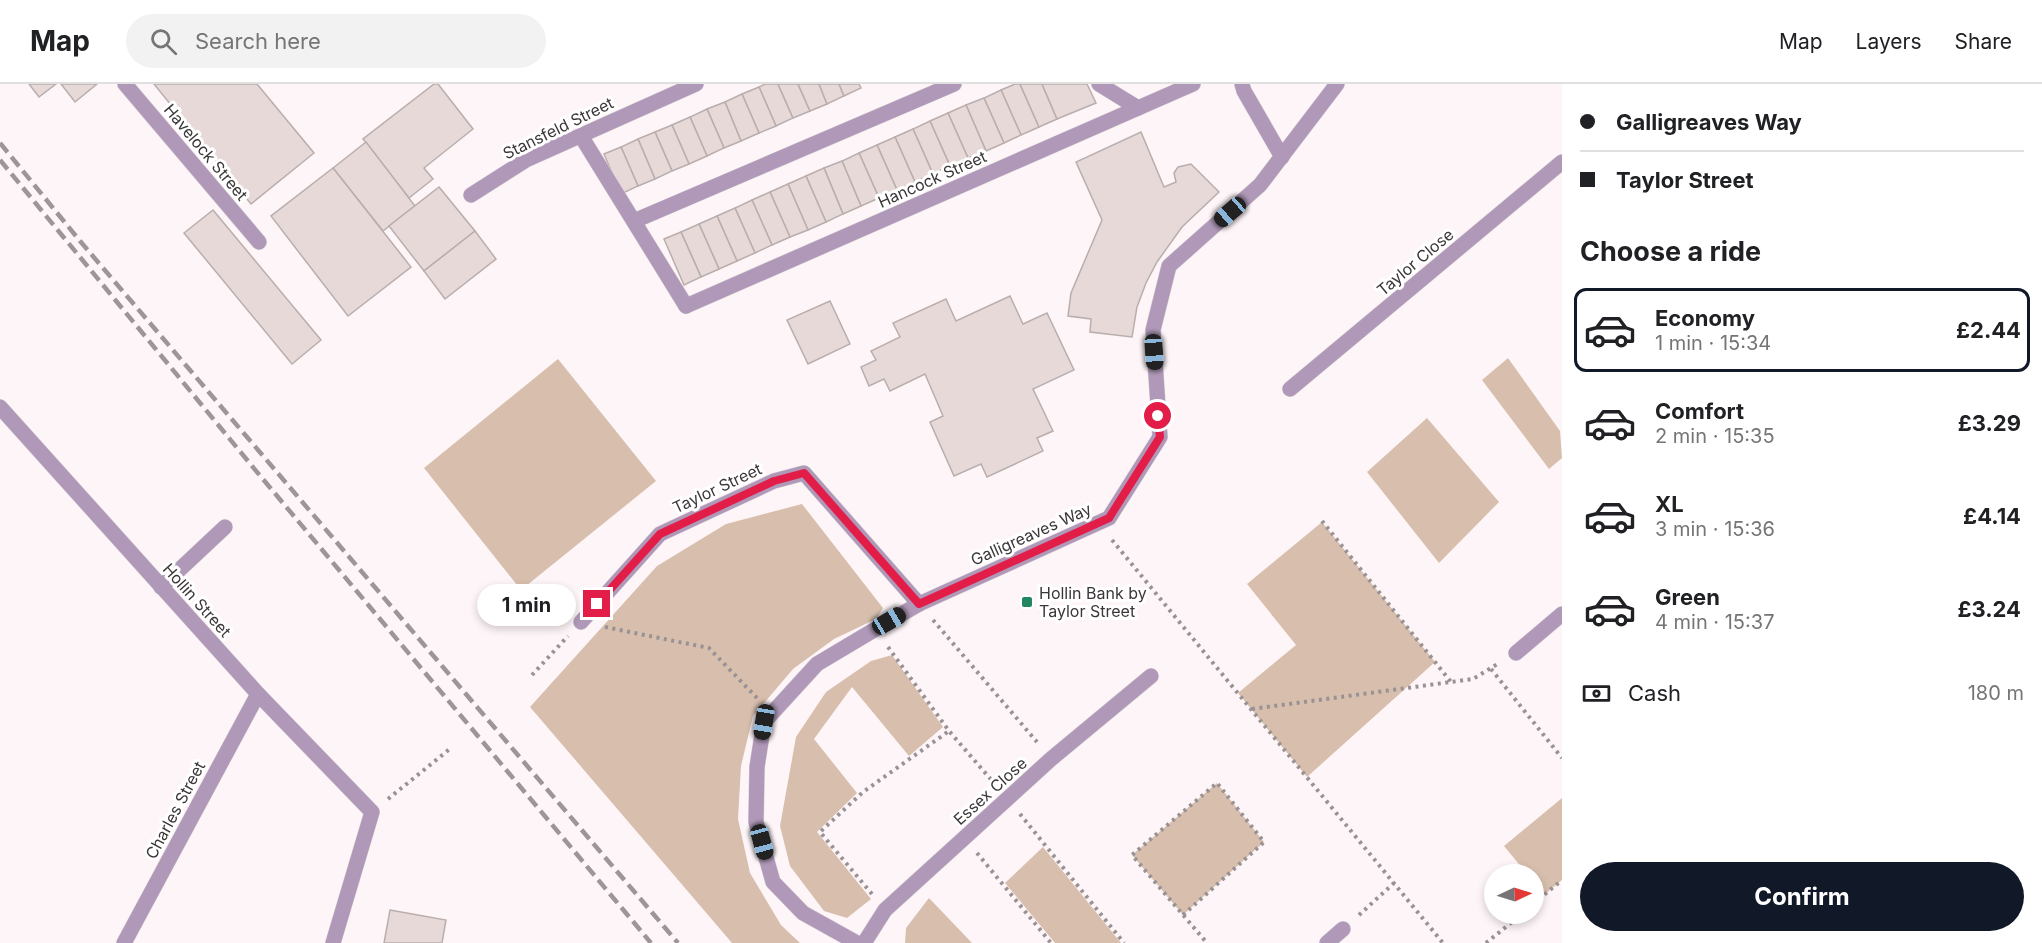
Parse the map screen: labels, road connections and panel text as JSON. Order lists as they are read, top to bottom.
{
  "streets": {
    "street": [
      "Stansfeld Street",
      "Havelock Street",
      "Hancock Street",
      "Taylor Close",
      "Taylor Street",
      "Galligreaves Way",
      "Hollin Street",
      "Essex Close",
      "Charles Street"
    ]
  },
  "crossings": [
    ["Taylor Street", "Galligreaves Way"],
    ["Hollin Street", "Charles Street"]
  ],
  "places": {
    "transit": ["Hollin Bank by Taylor Street"]
  },
  "north": "right",
  "page": {
    "header": "Map",
    "search": "Search here",
    "nav": ["Map", "Layers", "Share"],
    "banner": ["Galligreaves Way", "Taylor Street"],
    "heading": "Choose a ride",
    "list": [
      {
        "name": "Economy",
        "note": "1 min · 15:34",
        "value": "£2.44"
      },
      {
        "name": "Comfort",
        "note": "2 min · 15:35",
        "value": "£3.29"
      },
      {
        "name": "XL",
        "note": "3 min · 15:36",
        "value": "£4.14"
      },
      {
        "name": "Green",
        "note": "4 min · 15:37",
        "value": "£3.24"
      }
    ],
    "bubble": "1 min",
    "pay": ["Cash", "180 m"],
    "buttons": "Confirm"
  }
}
